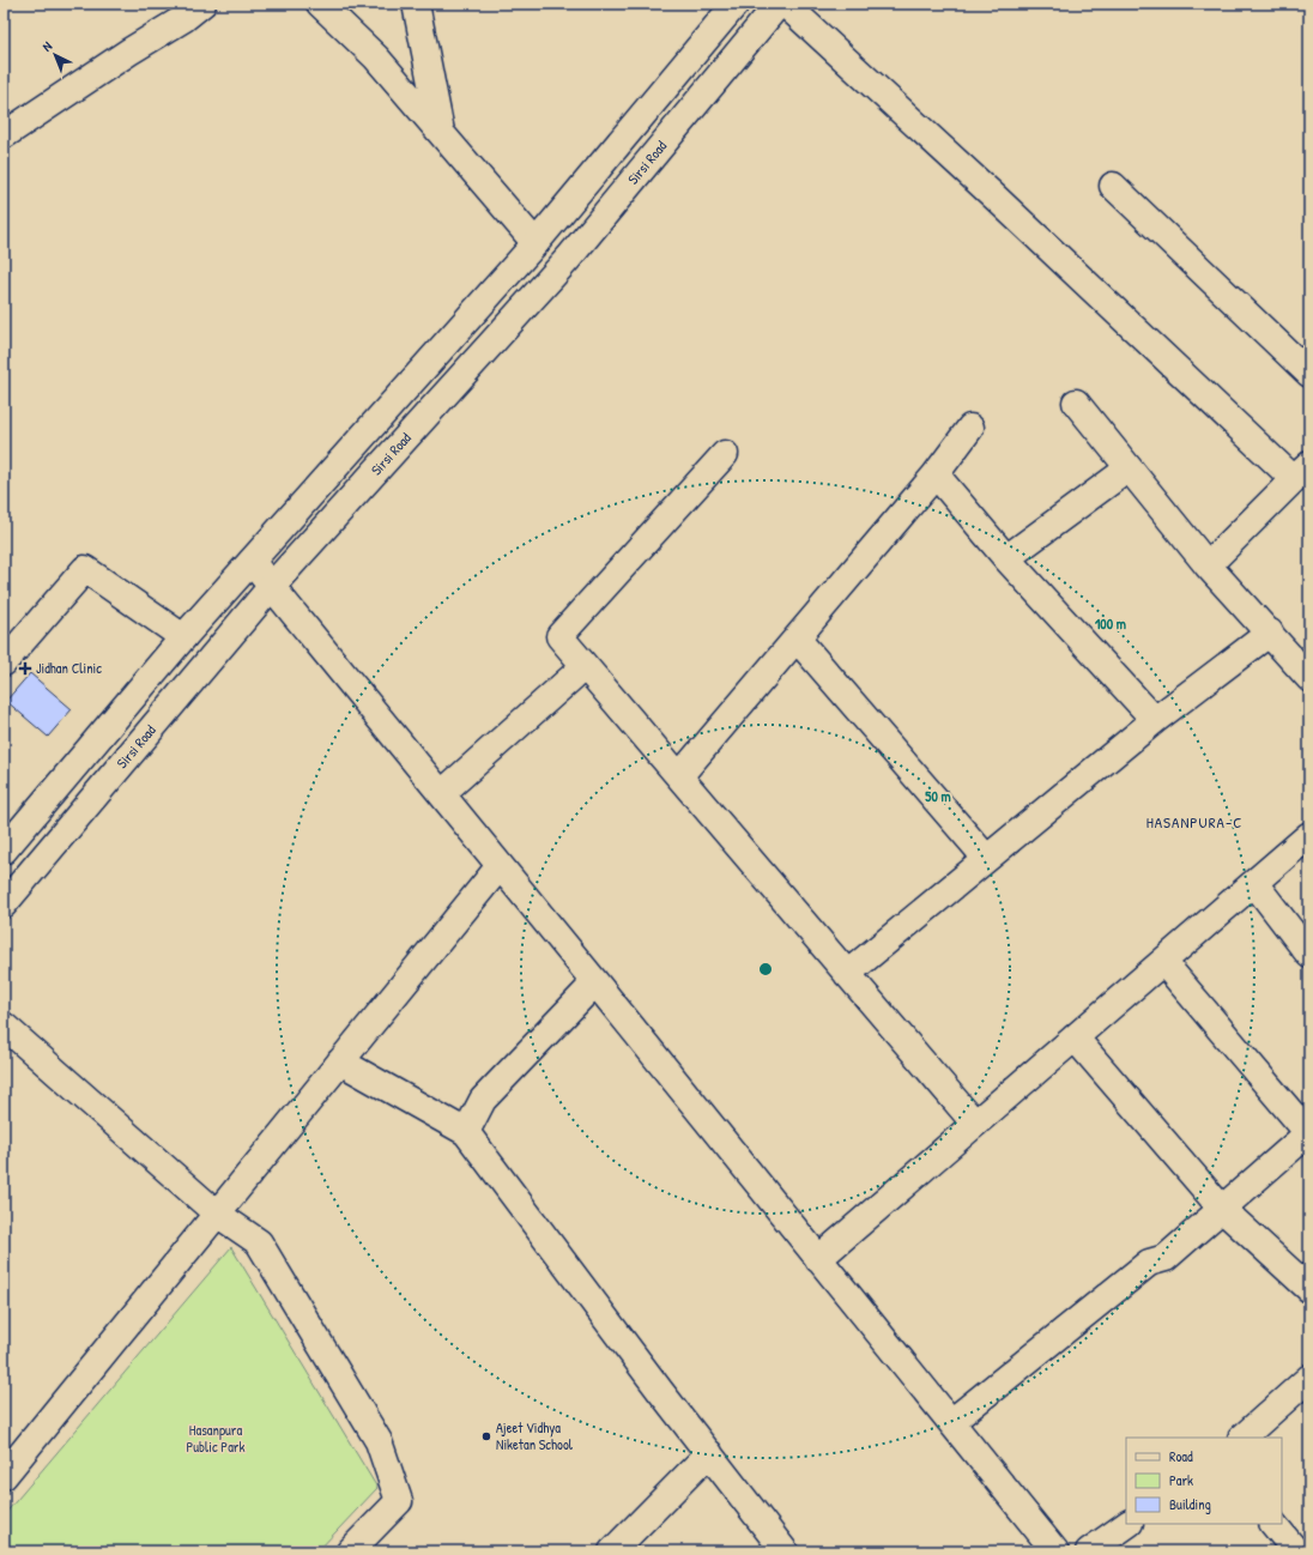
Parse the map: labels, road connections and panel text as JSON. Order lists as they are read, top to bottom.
{
  "streets": {
    "street": ["Sirsi Road"]
  },
  "districts": ["HASANPURA-C"],
  "parks": ["Hasanpura Public Park"],
  "places": {
    "health": ["Jidhan Clinic"],
    "other": ["Ajeet Vidhya Niketan School"]
  },
  "legend": ["Road", "Park", "Building"],
  "north": "top left",
  "rings": ["100 m", "50 m"]
}
